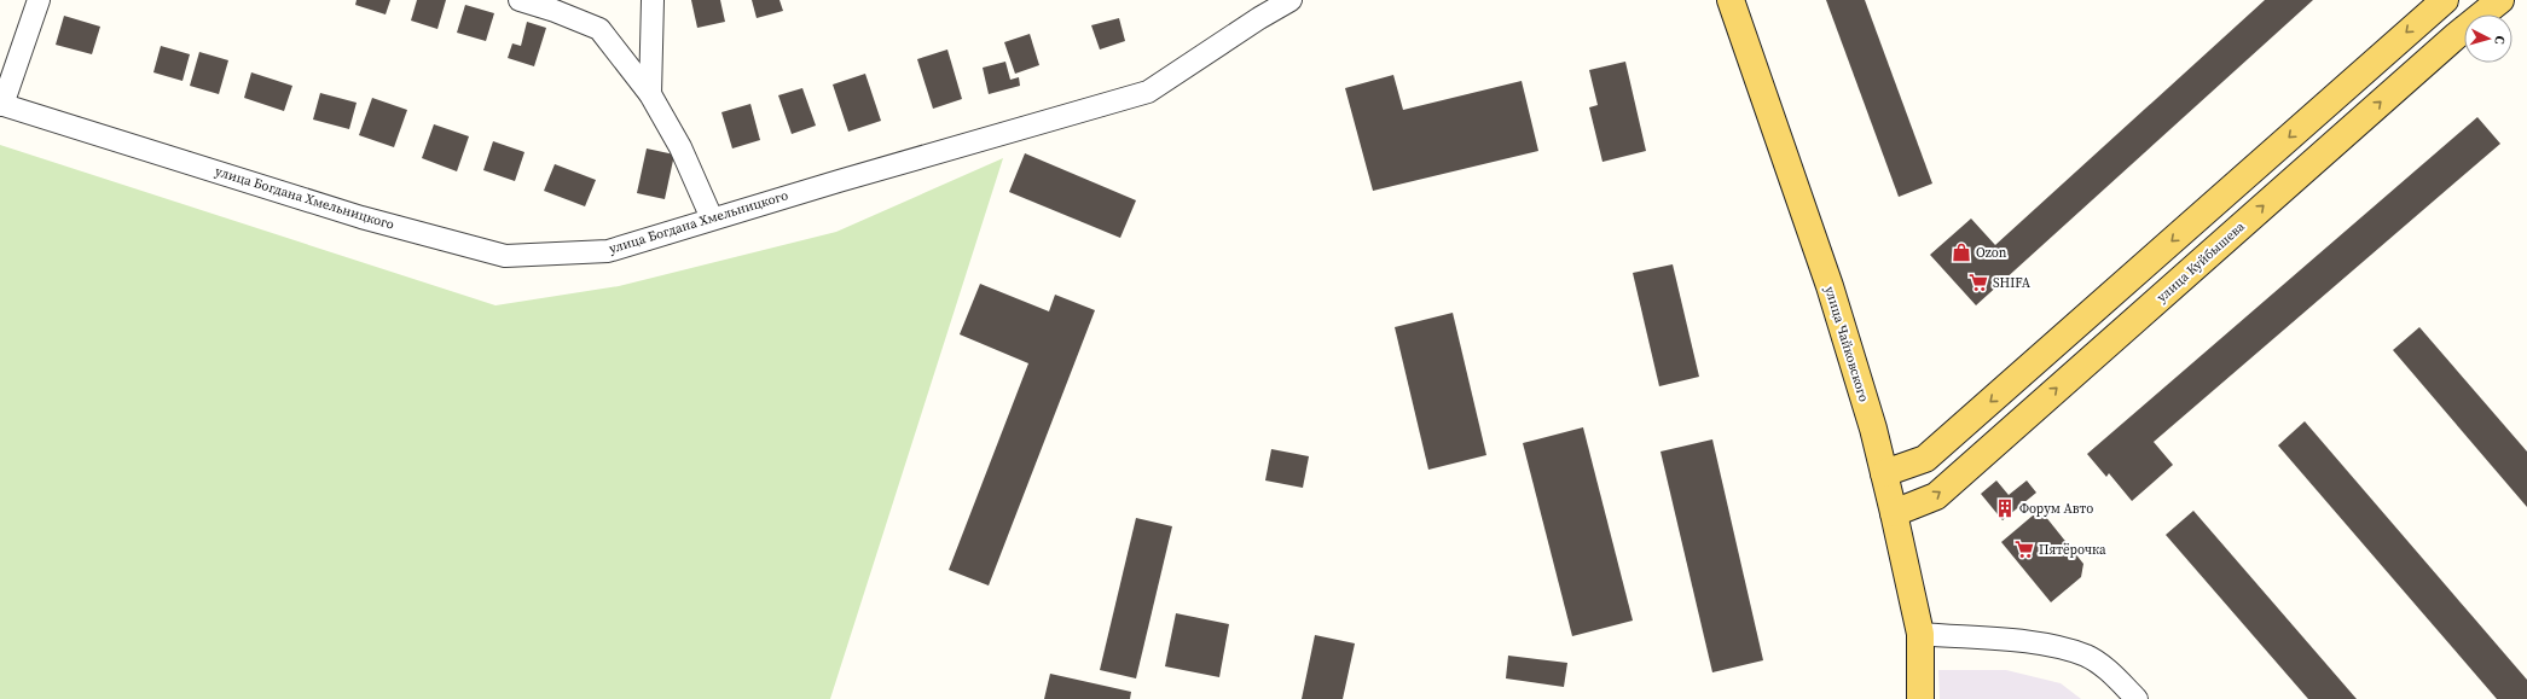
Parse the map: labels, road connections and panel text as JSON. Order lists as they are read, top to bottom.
{
  "streets": {
    "main road": ["улица Куйбышева", "улица Чайковского"],
    "street": ["улица Богдана Хмельницкого"]
  },
  "crossings": [
    ["улица Куйбышева", "улица Чайковского"]
  ],
  "places": {
    "shop": ["Ozon"],
    "supermarket": ["SHIFA", "Пятёрочка"],
    "building": ["Форум Авто"]
  },
  "north": "right"
}
